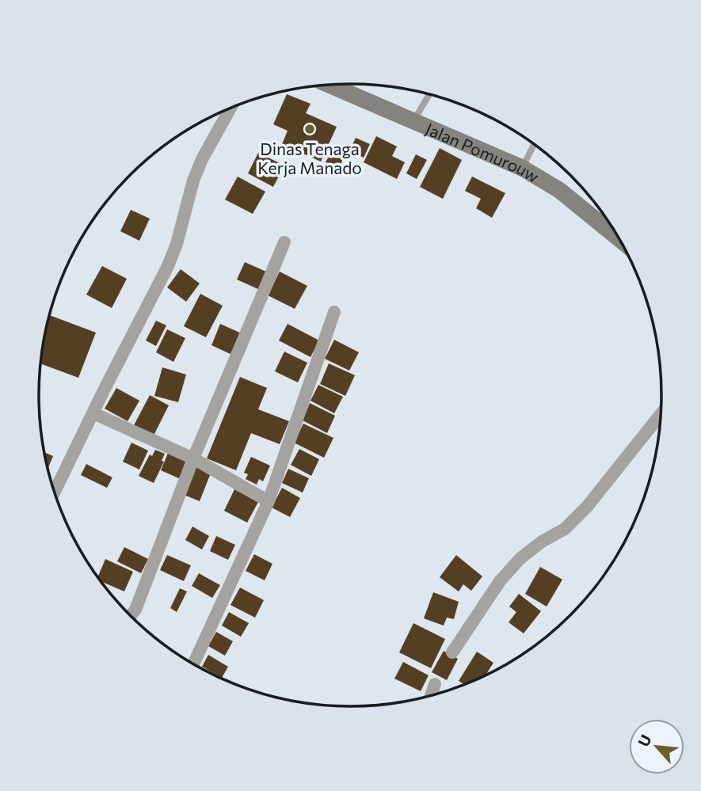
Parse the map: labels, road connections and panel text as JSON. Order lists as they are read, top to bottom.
{
  "streets": {
    "main road": ["Jalan Pomurouw"]
  },
  "places": ["Dinas Tenaga Kerja Manado"],
  "north": "top left"
}
